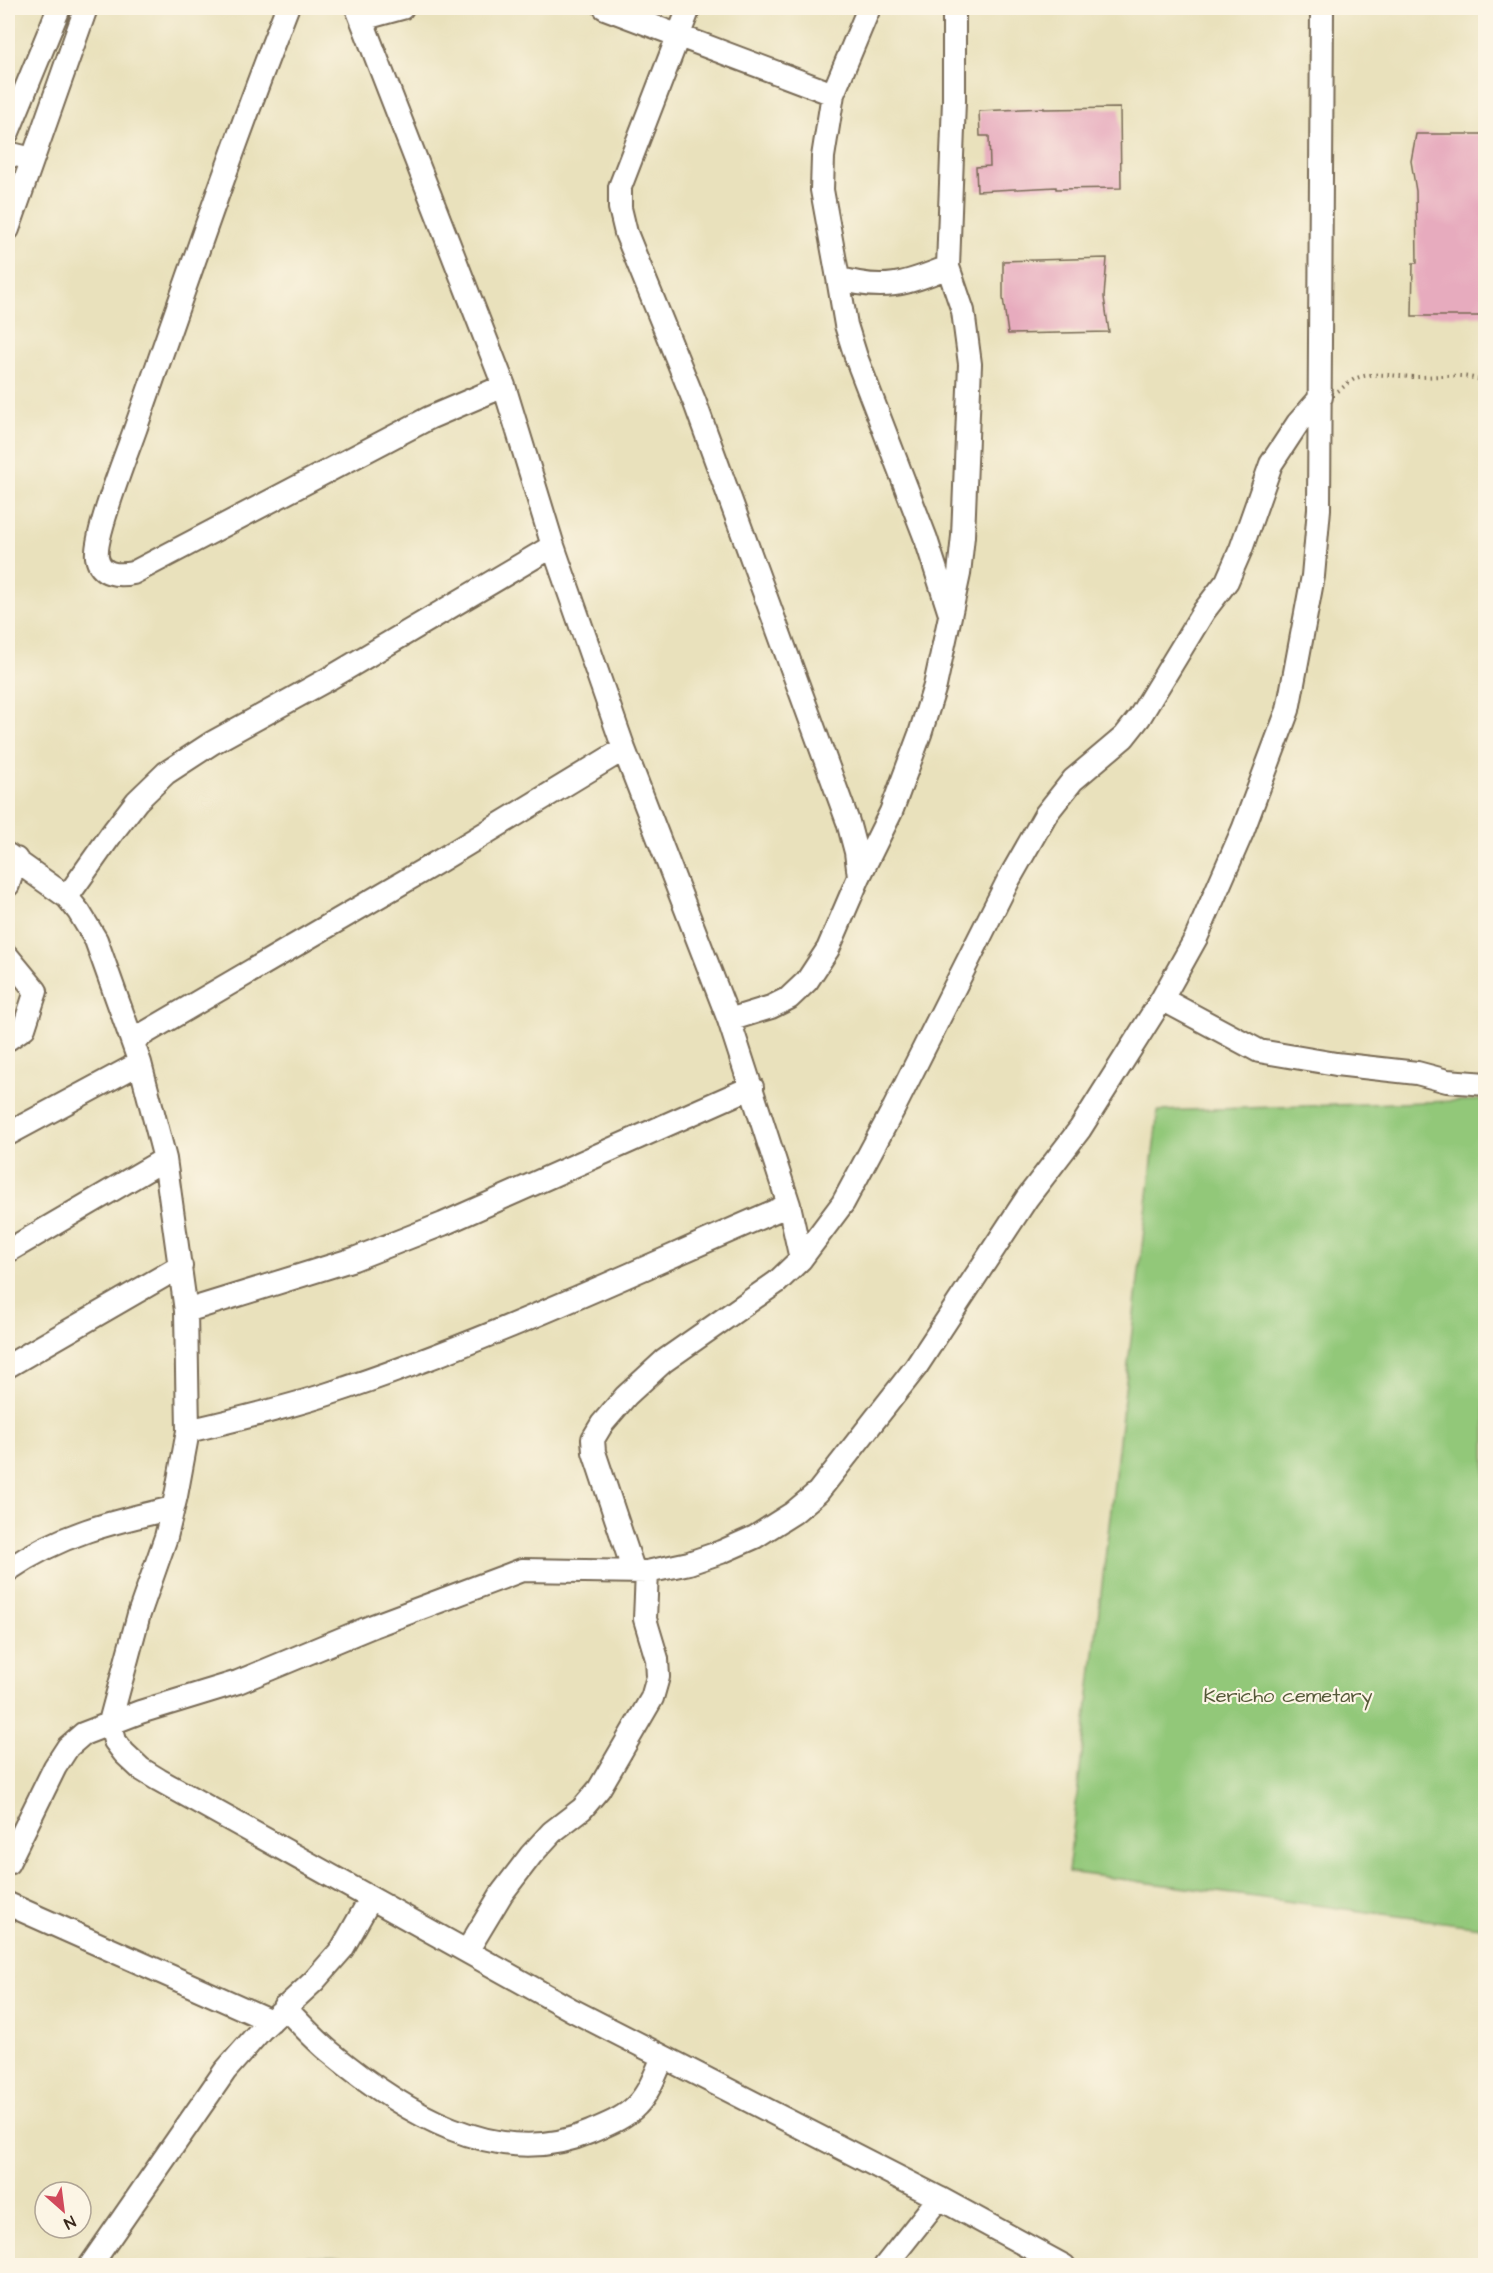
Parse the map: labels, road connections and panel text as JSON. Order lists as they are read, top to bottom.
{
  "parks": ["Kericho cemetary"],
  "north": "bottom right"
}
